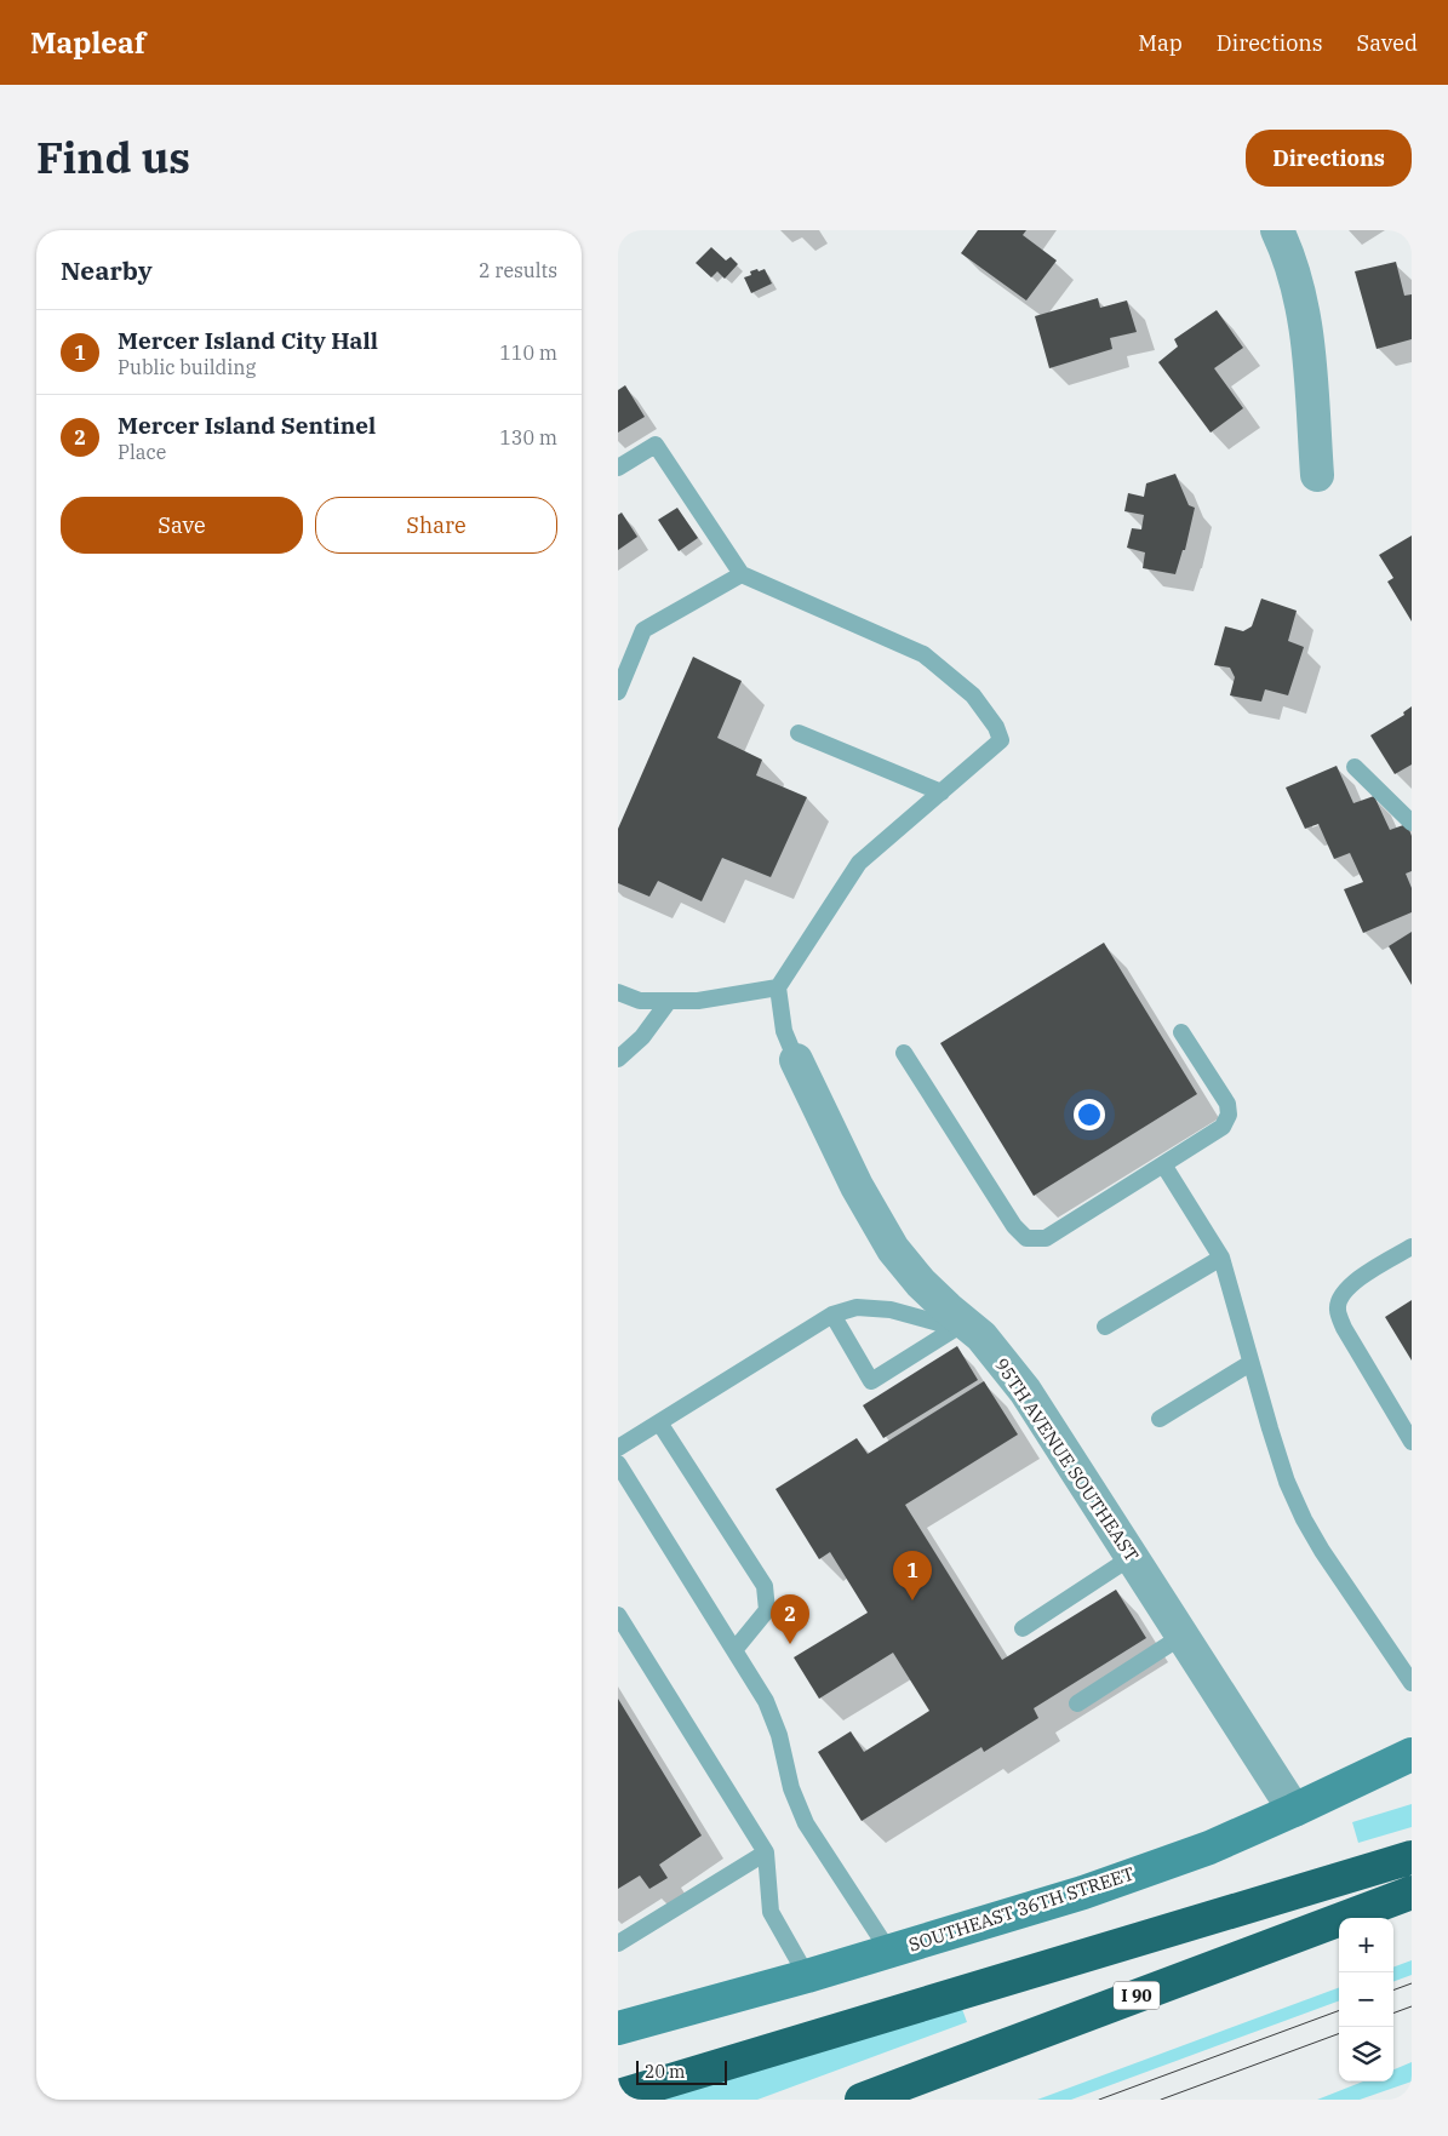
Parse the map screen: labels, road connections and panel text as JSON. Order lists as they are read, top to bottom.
{
  "streets": {
    "highway": ["I 90"],
    "street": ["95TH AVENUE SOUTHEAST", "SOUTHEAST 36TH STREET"]
  },
  "crossings": [
    ["95TH AVENUE SOUTHEAST", "SOUTHEAST 36TH STREET"]
  ],
  "scale_bar": "20 m",
  "page": {
    "header": "Mapleaf",
    "nav": ["Map", "Directions", "Saved"],
    "title": "Find us",
    "buttons": [
      "Directions",
      ["Save", "Share"]
    ],
    "heading": ["Nearby", "2 results"],
    "list": [
      {
        "mark": "1",
        "name": "Mercer Island City Hall",
        "note": "Public building",
        "value": "110 m"
      },
      {
        "mark": "2",
        "name": "Mercer Island Sentinel",
        "note": "Place",
        "value": "130 m"
      }
    ],
    "pins": ["1", "2"],
    "map_buttons": ["+", "−"],
    "scale": "20 m"
  }
}
